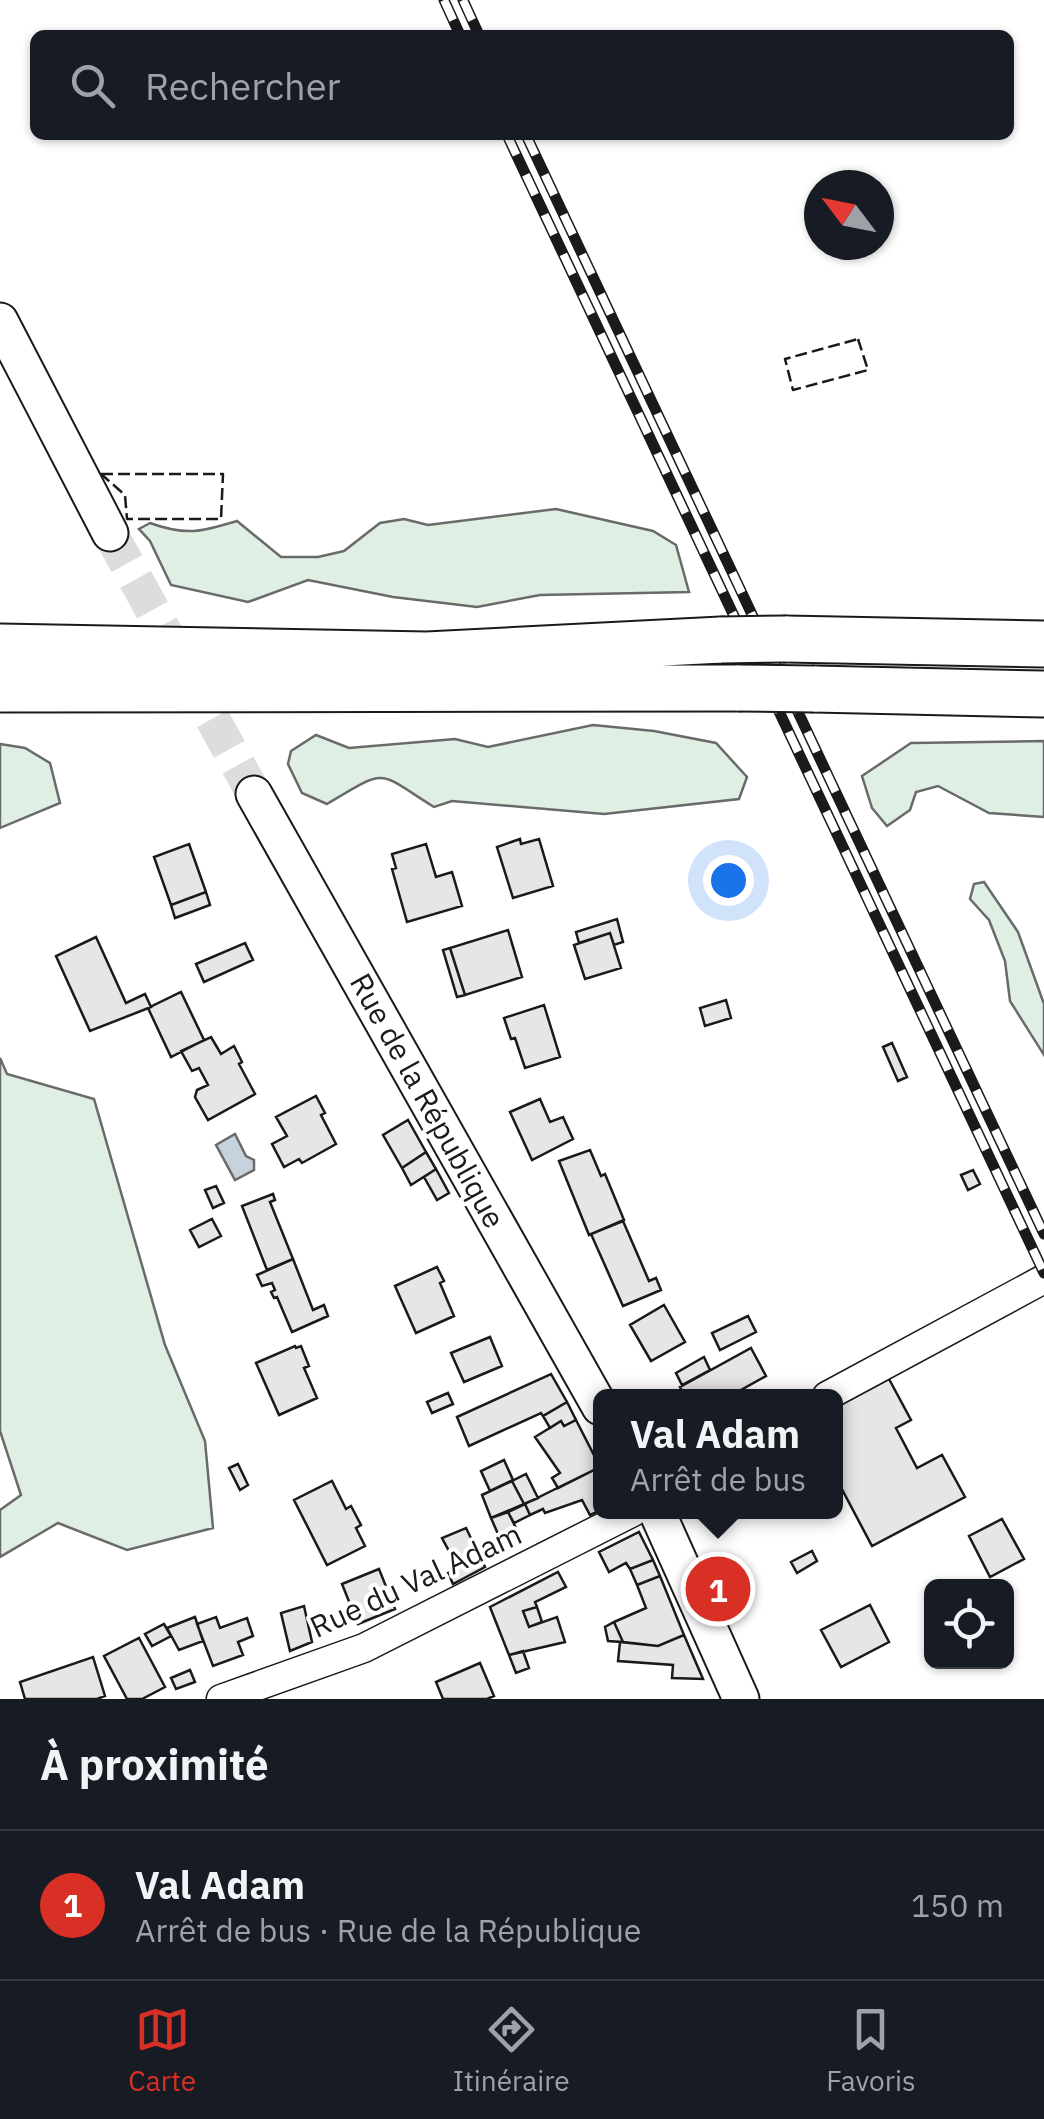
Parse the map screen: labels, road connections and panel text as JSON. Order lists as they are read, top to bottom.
{
  "streets": {
    "street": ["Rue de la République", "Rue du Val Adam"]
  },
  "north": "top left",
  "page": {
    "search": "Rechercher",
    "popup": ["Val Adam", "Arrêt de bus"],
    "pins": "1",
    "heading": "À proximité",
    "list": [
      {
        "mark": "1",
        "name": "Val Adam",
        "note": "Arrêt de bus · Rue de la République",
        "value": "150 m"
      }
    ],
    "nav": ["Carte", "Itinéraire", "Favoris"]
  }
}
